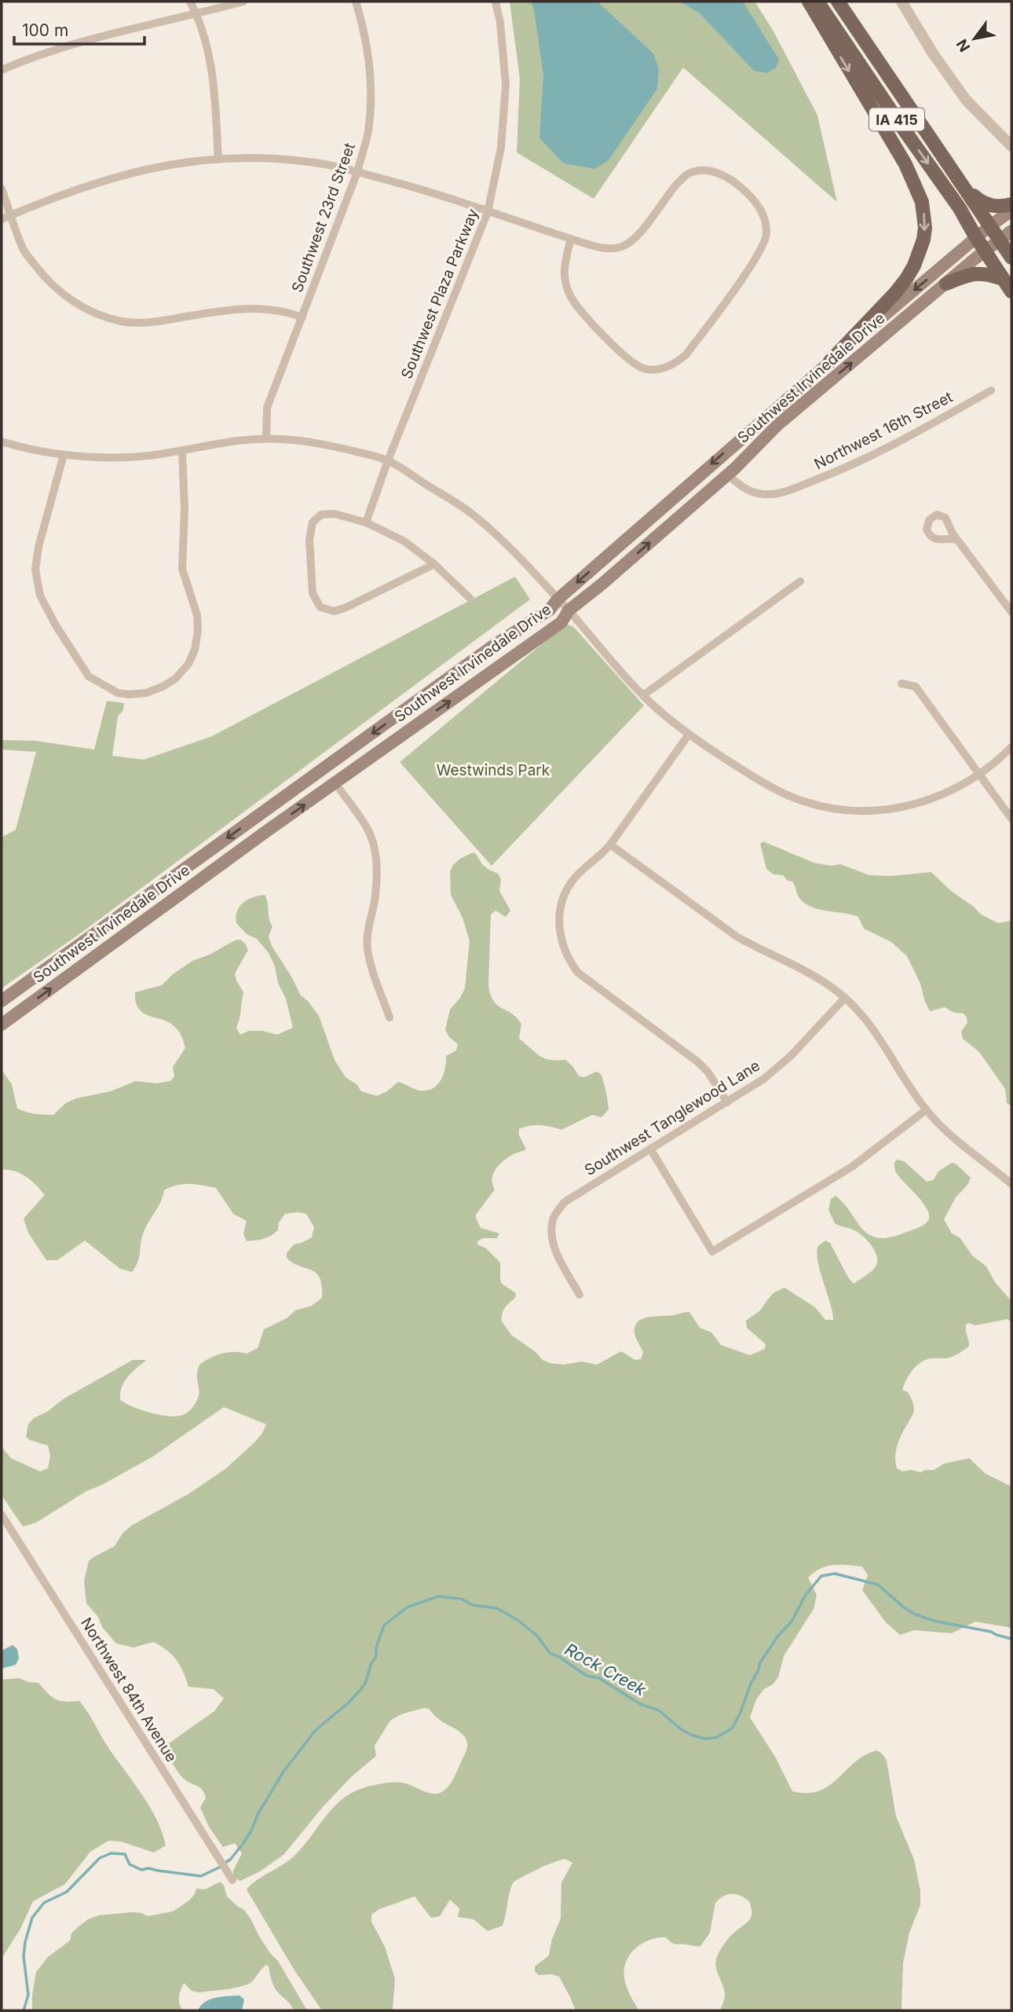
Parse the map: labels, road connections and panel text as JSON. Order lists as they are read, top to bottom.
{
  "streets": {
    "main road": ["IA 415", "Southwest Irvinedale Drive"],
    "street": [
      "Southwest 23rd Street",
      "Southwest Plaza Parkway",
      "Northwest 16th Street",
      "Southwest Tanglewood Lane",
      "Northwest 84th Avenue"
    ]
  },
  "crossings": [
    ["IA 415", "Southwest Irvinedale Drive"],
    ["Southwest Irvinedale Drive", "Northwest 16th Street"]
  ],
  "water": ["Rock Creek"],
  "parks": ["Westwinds Park"],
  "scale_bar": "100 m",
  "north": "bottom left"
}
